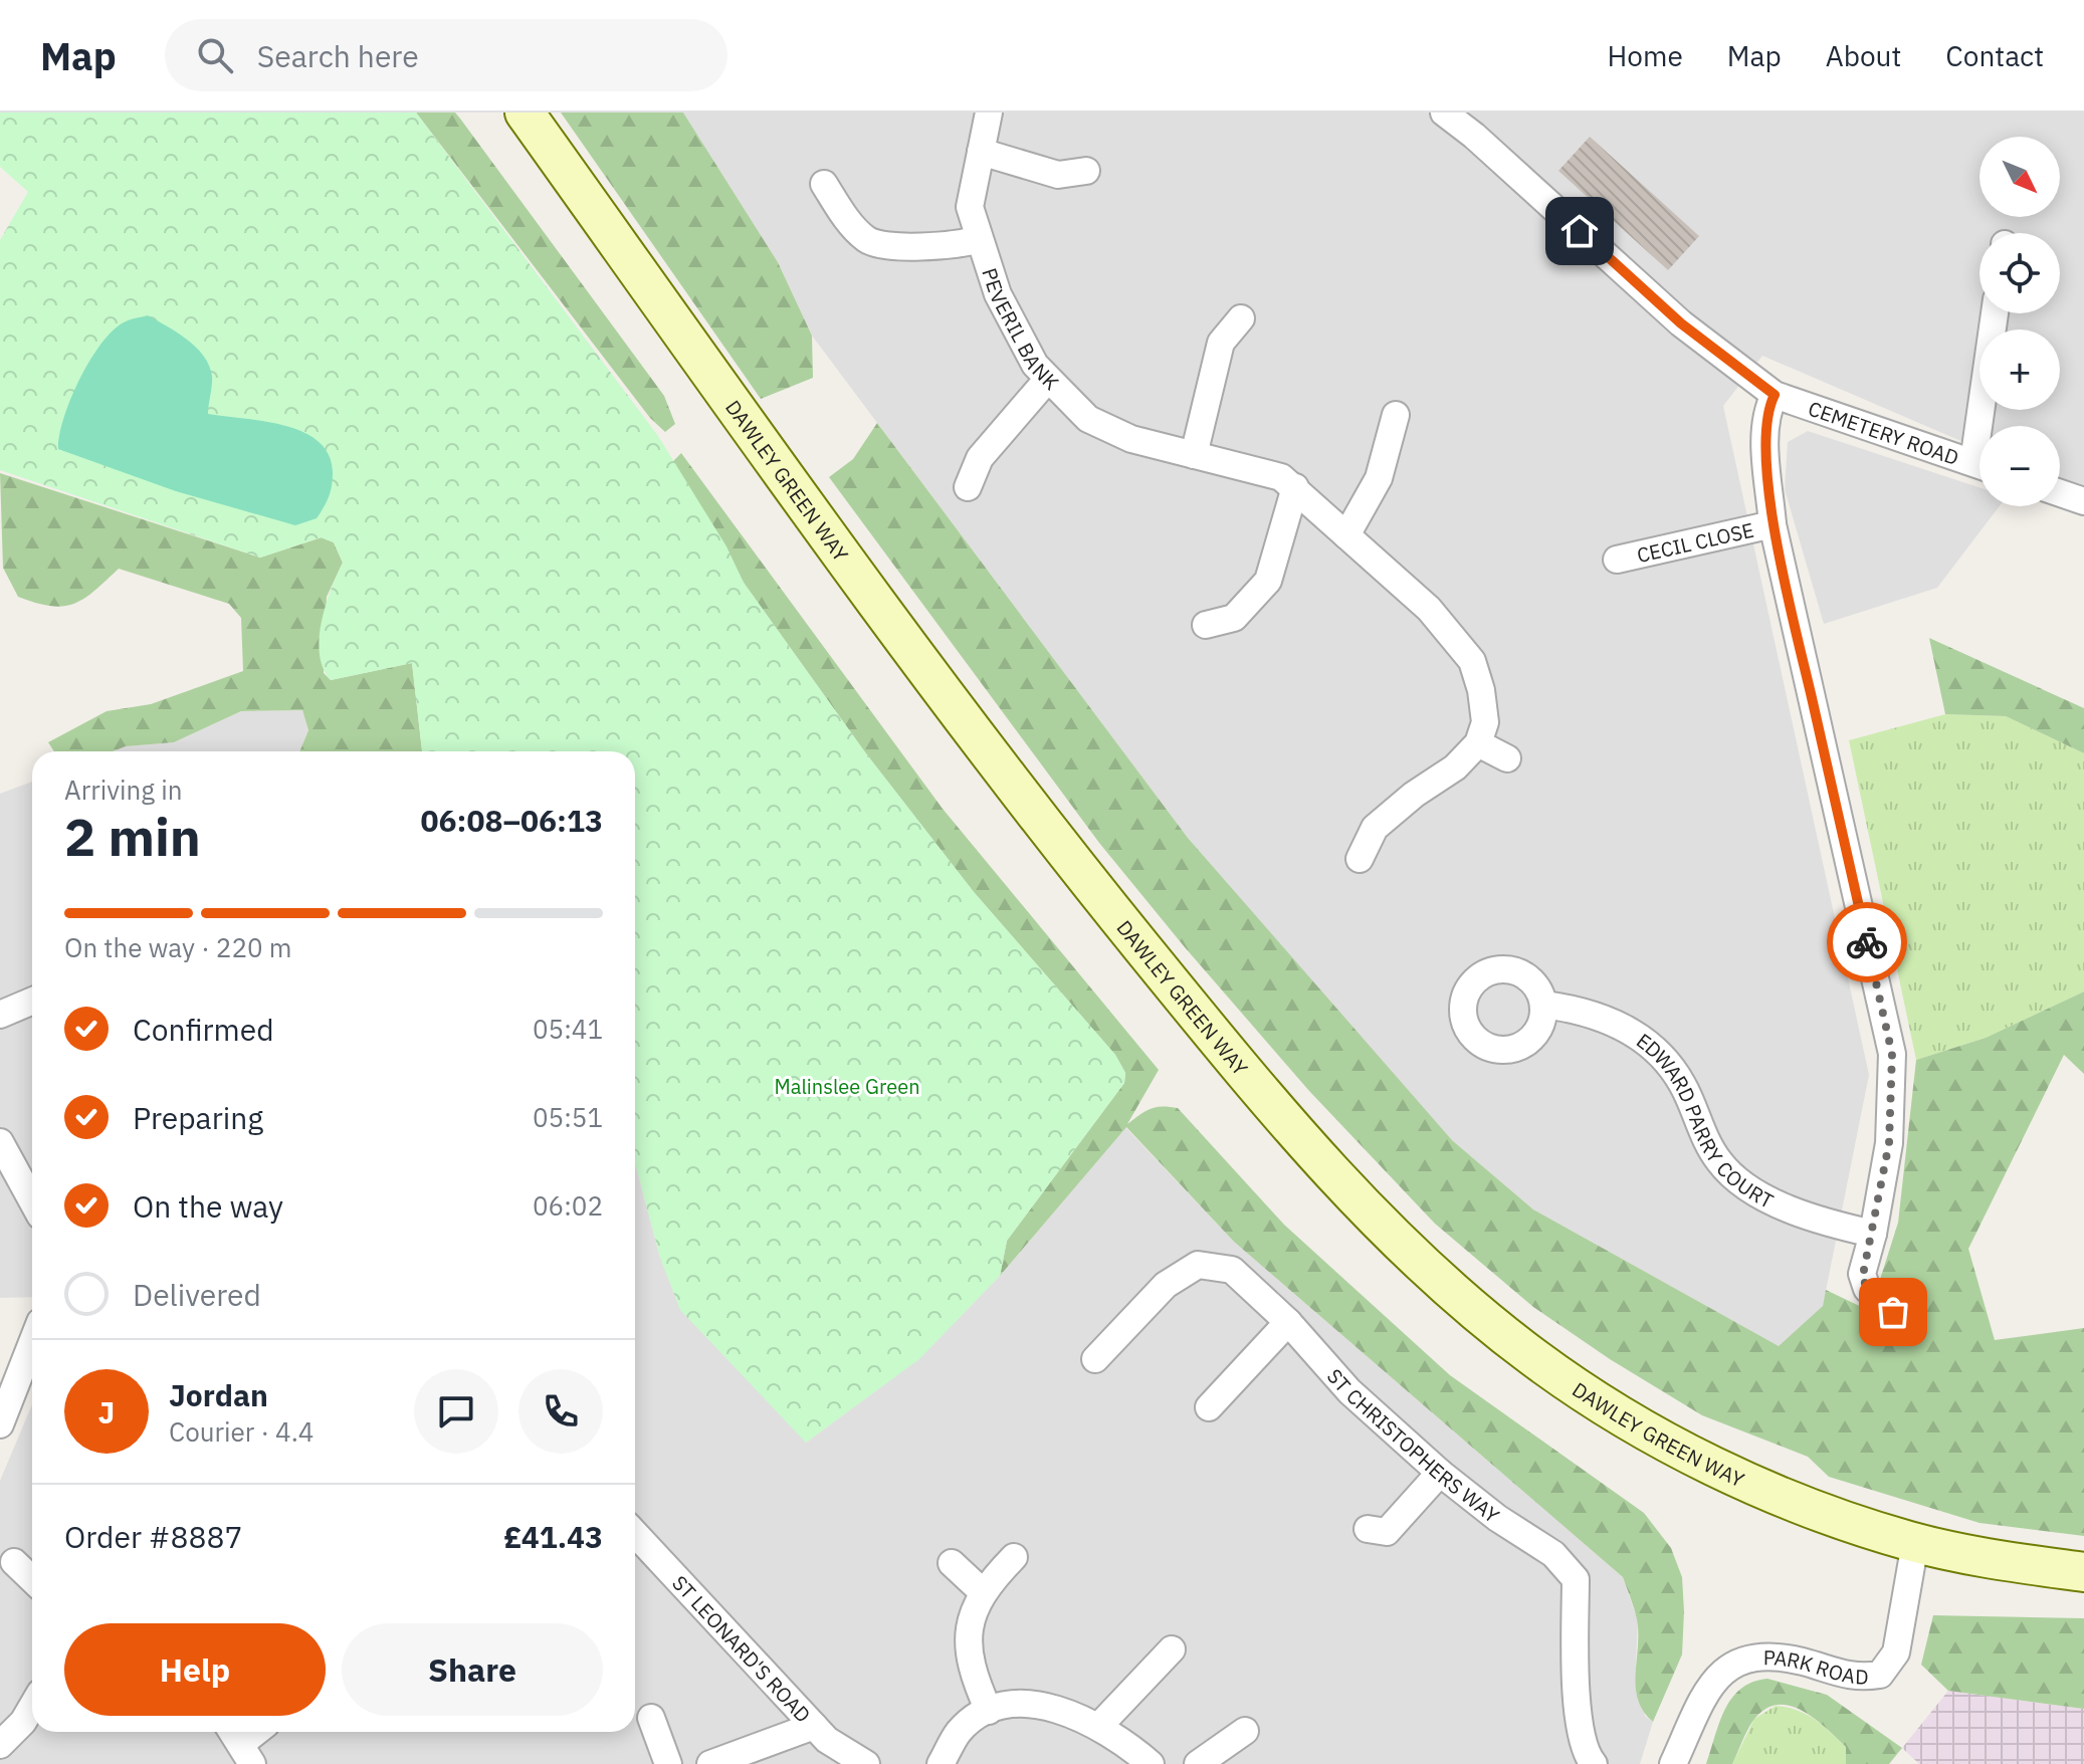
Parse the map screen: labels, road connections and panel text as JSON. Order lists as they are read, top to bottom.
{
  "streets": {
    "main road": ["DAWLEY GREEN WAY"],
    "street": [
      "PEVERIL BANK",
      "CEMETERY ROAD",
      "CECIL CLOSE",
      "EDWARD PARRY COURT",
      "ST CHRISTOPHERS WAY",
      "ST LEONARD'S ROAD",
      "PARK ROAD"
    ]
  },
  "crossings": [
    ["DAWLEY GREEN WAY", "PARK ROAD"]
  ],
  "parks": ["Malinslee Green"],
  "north": "bottom right",
  "page": {
    "header": "Map",
    "search": "Search here",
    "nav": [
      "Home",
      "Map",
      "About",
      "Contact"
    ],
    "map_buttons": ["+", "−"],
    "heading": ["2 min", "Arriving in", "06:08–06:13"],
    "panel": [
      "Jordan",
      "Courier · 4.4",
      "Order #8887",
      "£41.43"
    ],
    "bar": "On the way · 220 m",
    "list": [
      ["Confirmed", "05:41"],
      ["Preparing", "05:51"],
      ["On the way", "06:02"],
      "Delivered"
    ],
    "round": "J",
    "buttons": ["Help", "Share"]
  }
}
